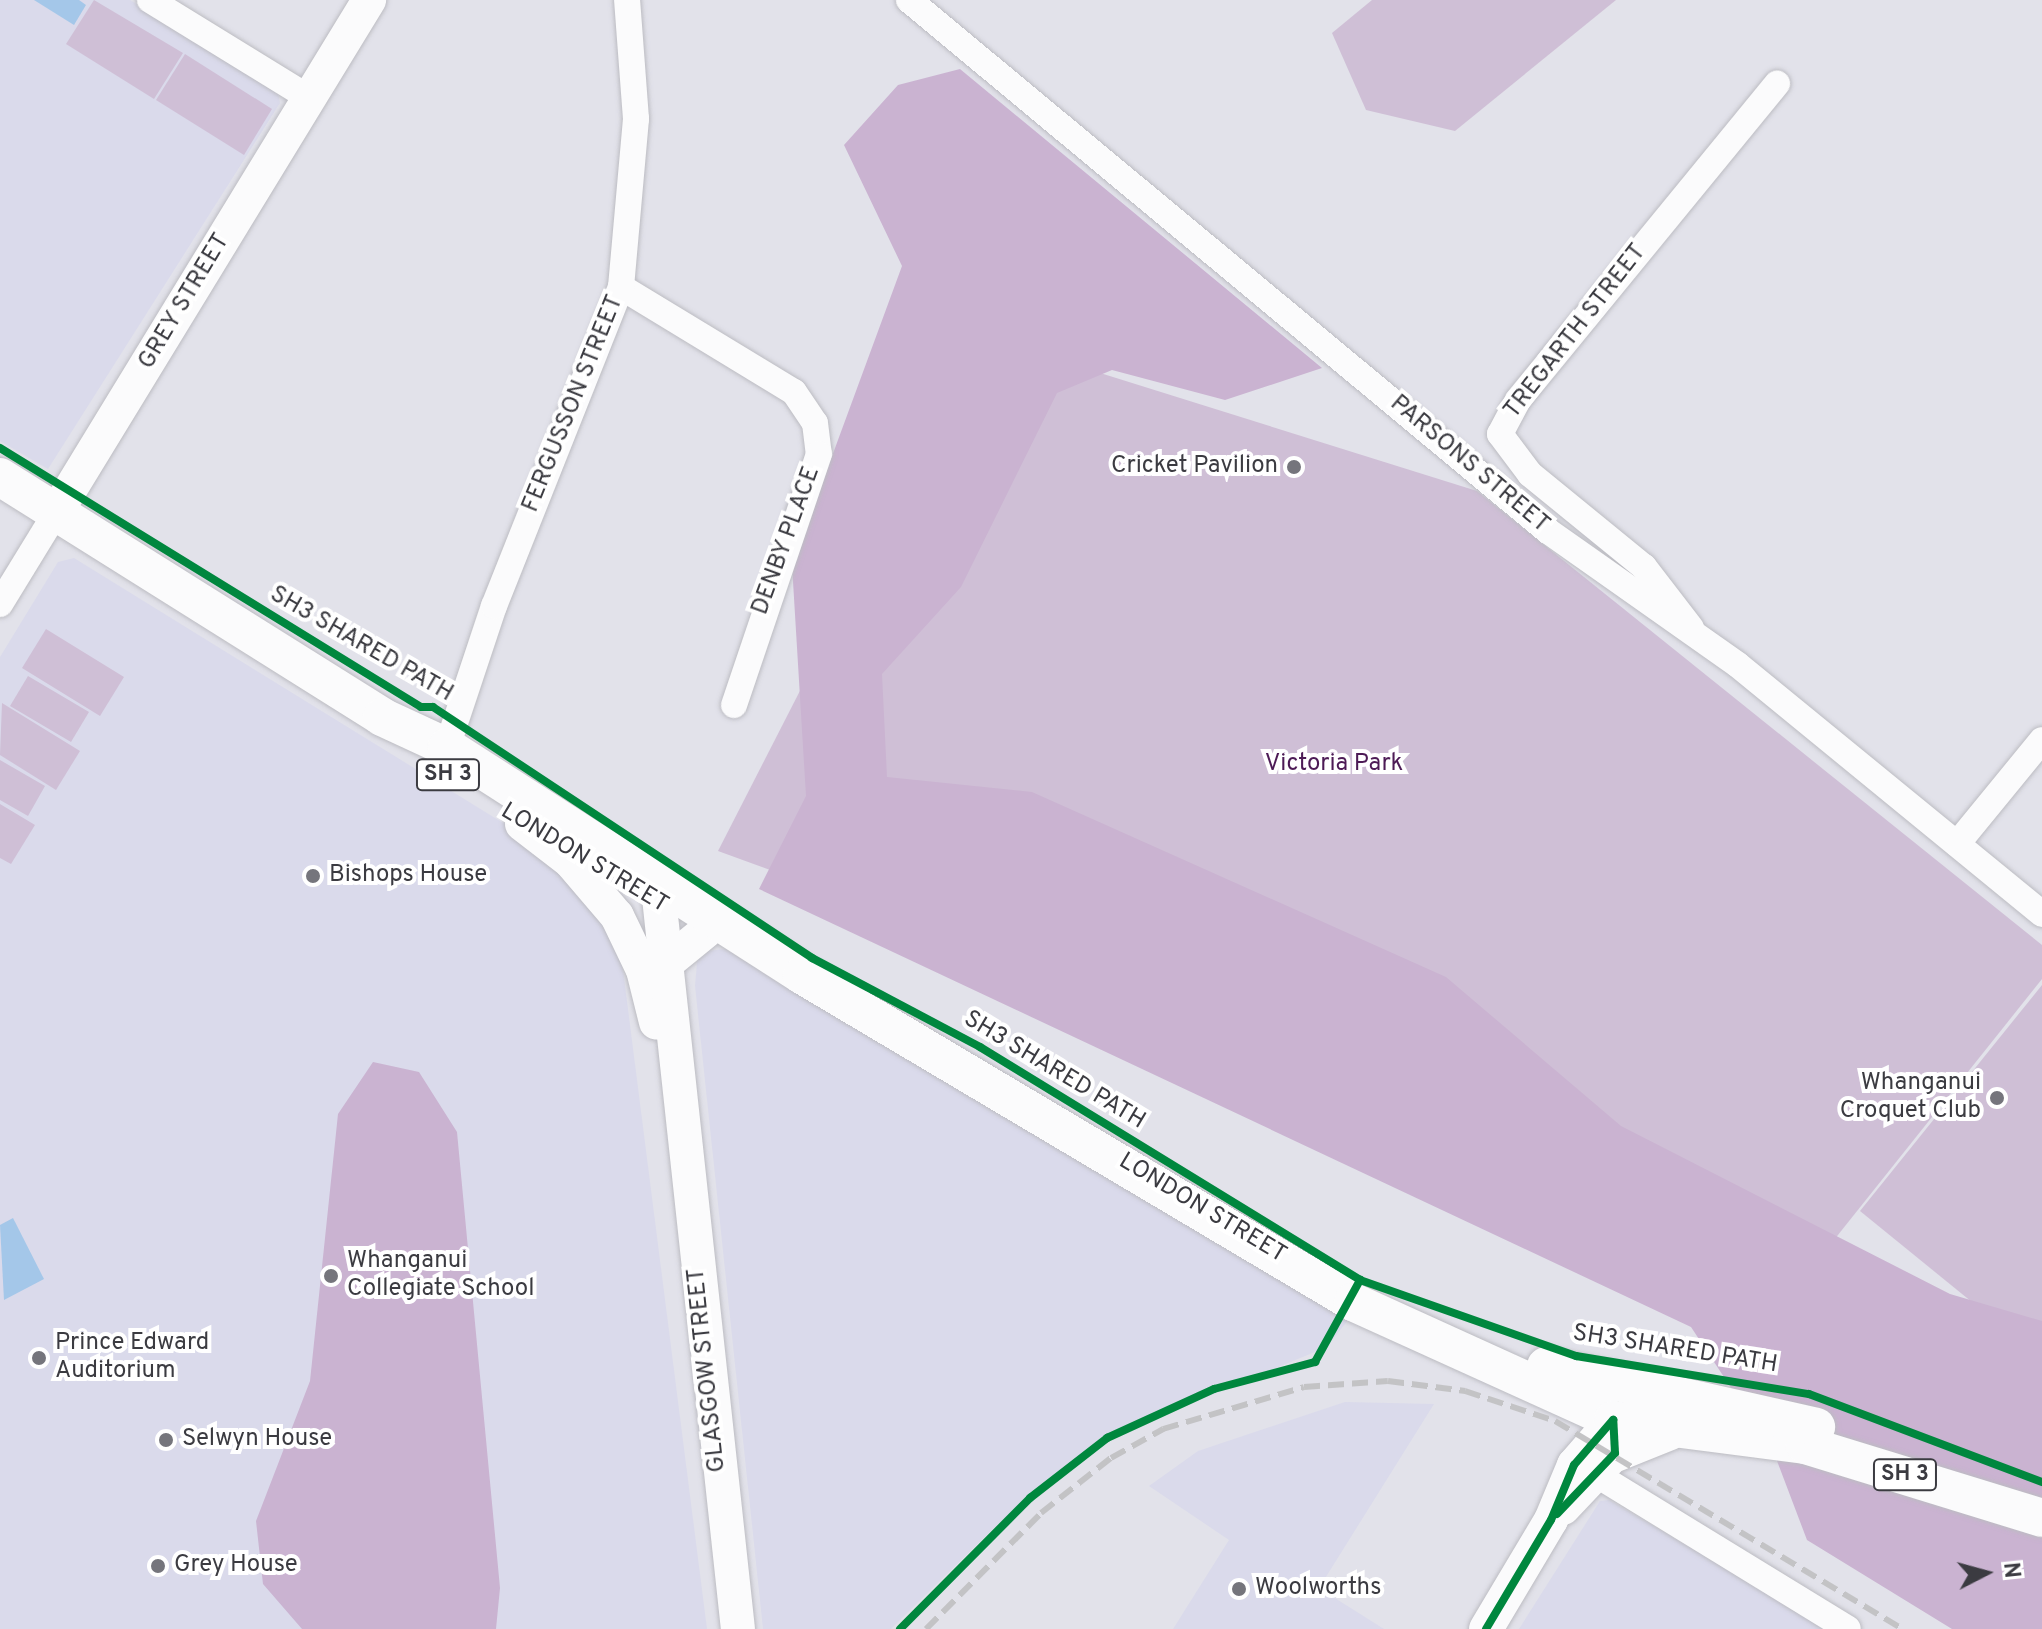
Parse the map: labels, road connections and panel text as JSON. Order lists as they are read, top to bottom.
{
  "streets": {
    "highway": ["SH 3", "LONDON STREET"],
    "main road": ["GREY STREET", "GLASGOW STREET"],
    "street": [
      "TREGARTH STREET",
      "FERGUSSON STREET",
      "PARSONS STREET",
      "DENBY PLACE"
    ],
    "cycle path": ["SH3 SHARED PATH"]
  },
  "crossings": [
    ["GREY STREET", "LONDON STREET"],
    ["TREGARTH STREET", "PARSONS STREET"],
    ["FERGUSSON STREET", "DENBY PLACE"],
    ["FERGUSSON STREET", "LONDON STREET"],
    ["SH 3", "LONDON STREET"],
    ["LONDON STREET", "GLASGOW STREET"]
  ],
  "parks": ["Victoria Park"],
  "places": [
    "Cricket Pavilion",
    "Bishops House",
    "Whanganui Croquet Club",
    "Whanganui Collegiate School",
    "Prince Edward Auditorium",
    "Selwyn House",
    "Grey House",
    "Woolworths"
  ],
  "north": "right"
}
